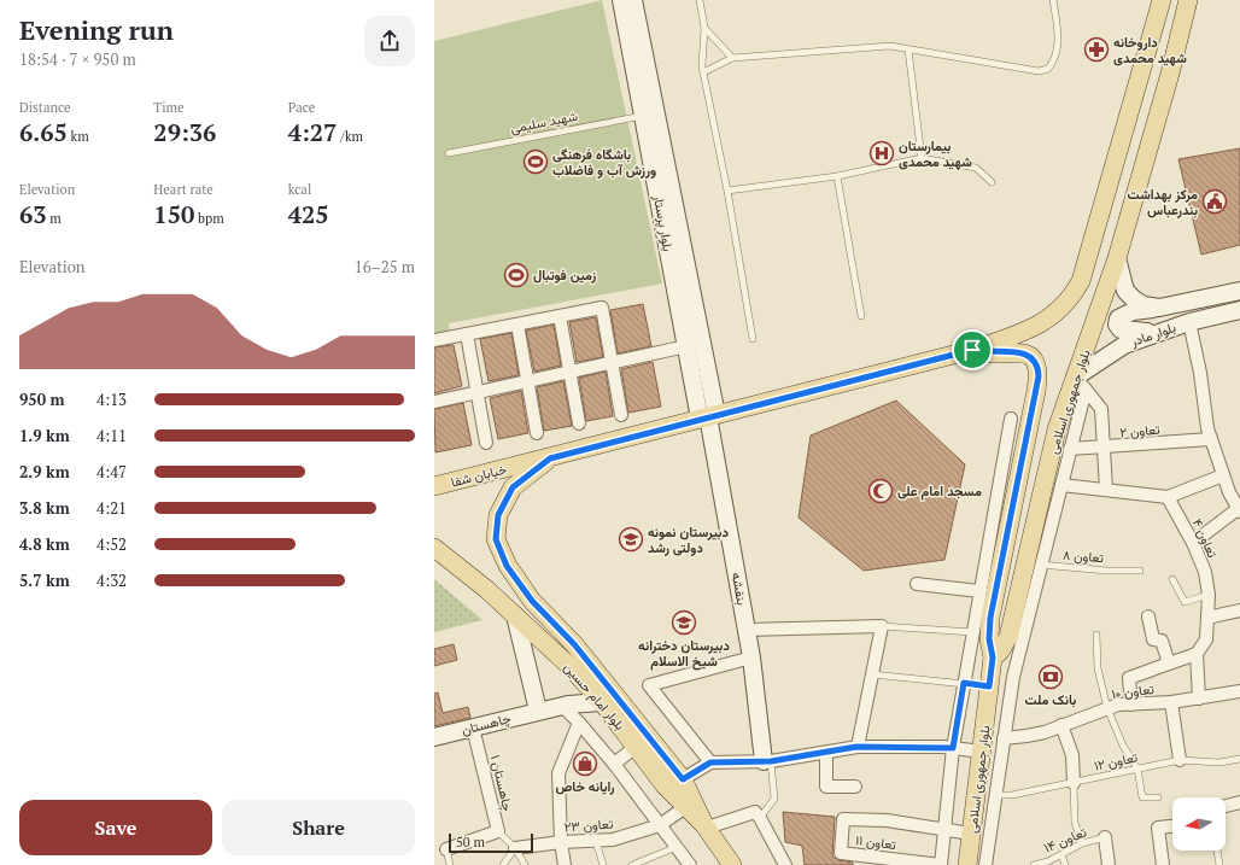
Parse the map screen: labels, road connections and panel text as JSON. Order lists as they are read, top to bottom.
{
  "streets": {
    "main road": ["بلوار جمهوری اسلامی", "خیابان شفا", "بلوار امام حسین"],
    "street": [
      "بلوار پرستار",
      "بلوار مادر",
      "تعاون ۲",
      "تعاون ۴",
      "بنفشه",
      "تعاون ۱۰",
      "چاهستان",
      "چاهستان ۱",
      "تعاون ۲۳",
      "تعاون ۱۱"
    ],
    "lane": [
      "شهید سلیمی",
      "تعاون ۸",
      "تعاون ۱۲",
      "تعاون ۱۴"
    ]
  },
  "crossings": [
    ["شهید سلیمی", "بلوار پرستار"],
    ["بلوار پرستار", "خیابان شفا"],
    ["بلوار پرستار", "بنفشه"],
    ["بلوار مادر", "بلوار جمهوری اسلامی"],
    ["بلوار جمهوری اسلامی", "تعاون ۸"],
    ["خیابان شفا", "بنفشه"],
    ["تعاون ۴", "تعاون ۱۰"],
    ["بلوار امام حسین", "چاهستان"],
    ["بلوار امام حسین", "تعاون ۲۳"],
    ["چاهستان", "چاهستان ۱"],
    ["چاهستان ۱", "تعاون ۲۳"]
  ],
  "places": {
    "pharmacy": ["داروخانه شهید محمدی"],
    "hospital": ["بیمارستان شهید محمدی"],
    "sports": ["باشگاه فرهنگی ورزش آب و فاضلاب", "زمین فوتبال"],
    "public building": ["مرکز بهداشت بندرعباس"],
    "mosque": ["مسجد امام علی"],
    "school or university": ["دبیرستان نمونه دولتی رشد", "دبیرستان دخترانه شیخ الاسلام"],
    "bank": ["بانک ملت"],
    "shop": ["رایانه خاص"]
  },
  "scale_bar": "50 m",
  "north": "left",
  "page": {
    "heading": ["Evening run", "18:54 · 7 × 950 m"],
    "stats": [
      ["Distance", "6.65 km"],
      ["Time", "29:36"],
      ["Pace", "4:27 /km"],
      ["Elevation", "63 m"],
      ["Heart rate", "150 bpm"],
      ["kcal", "425"]
    ],
    "chart": ["Elevation", "16–25 m"],
    "list": [
      {
        "name": "950 m",
        "note": "4:13"
      },
      {
        "name": "1.9 km",
        "note": "4:11"
      },
      {
        "name": "2.9 km",
        "note": "4:47"
      },
      {
        "name": "3.8 km",
        "note": "4:21"
      },
      {
        "name": "4.8 km",
        "note": "4:52"
      },
      {
        "name": "5.7 km",
        "note": "4:32"
      }
    ],
    "buttons": ["Save", "Share"],
    "scale": "50 m"
  }
}
